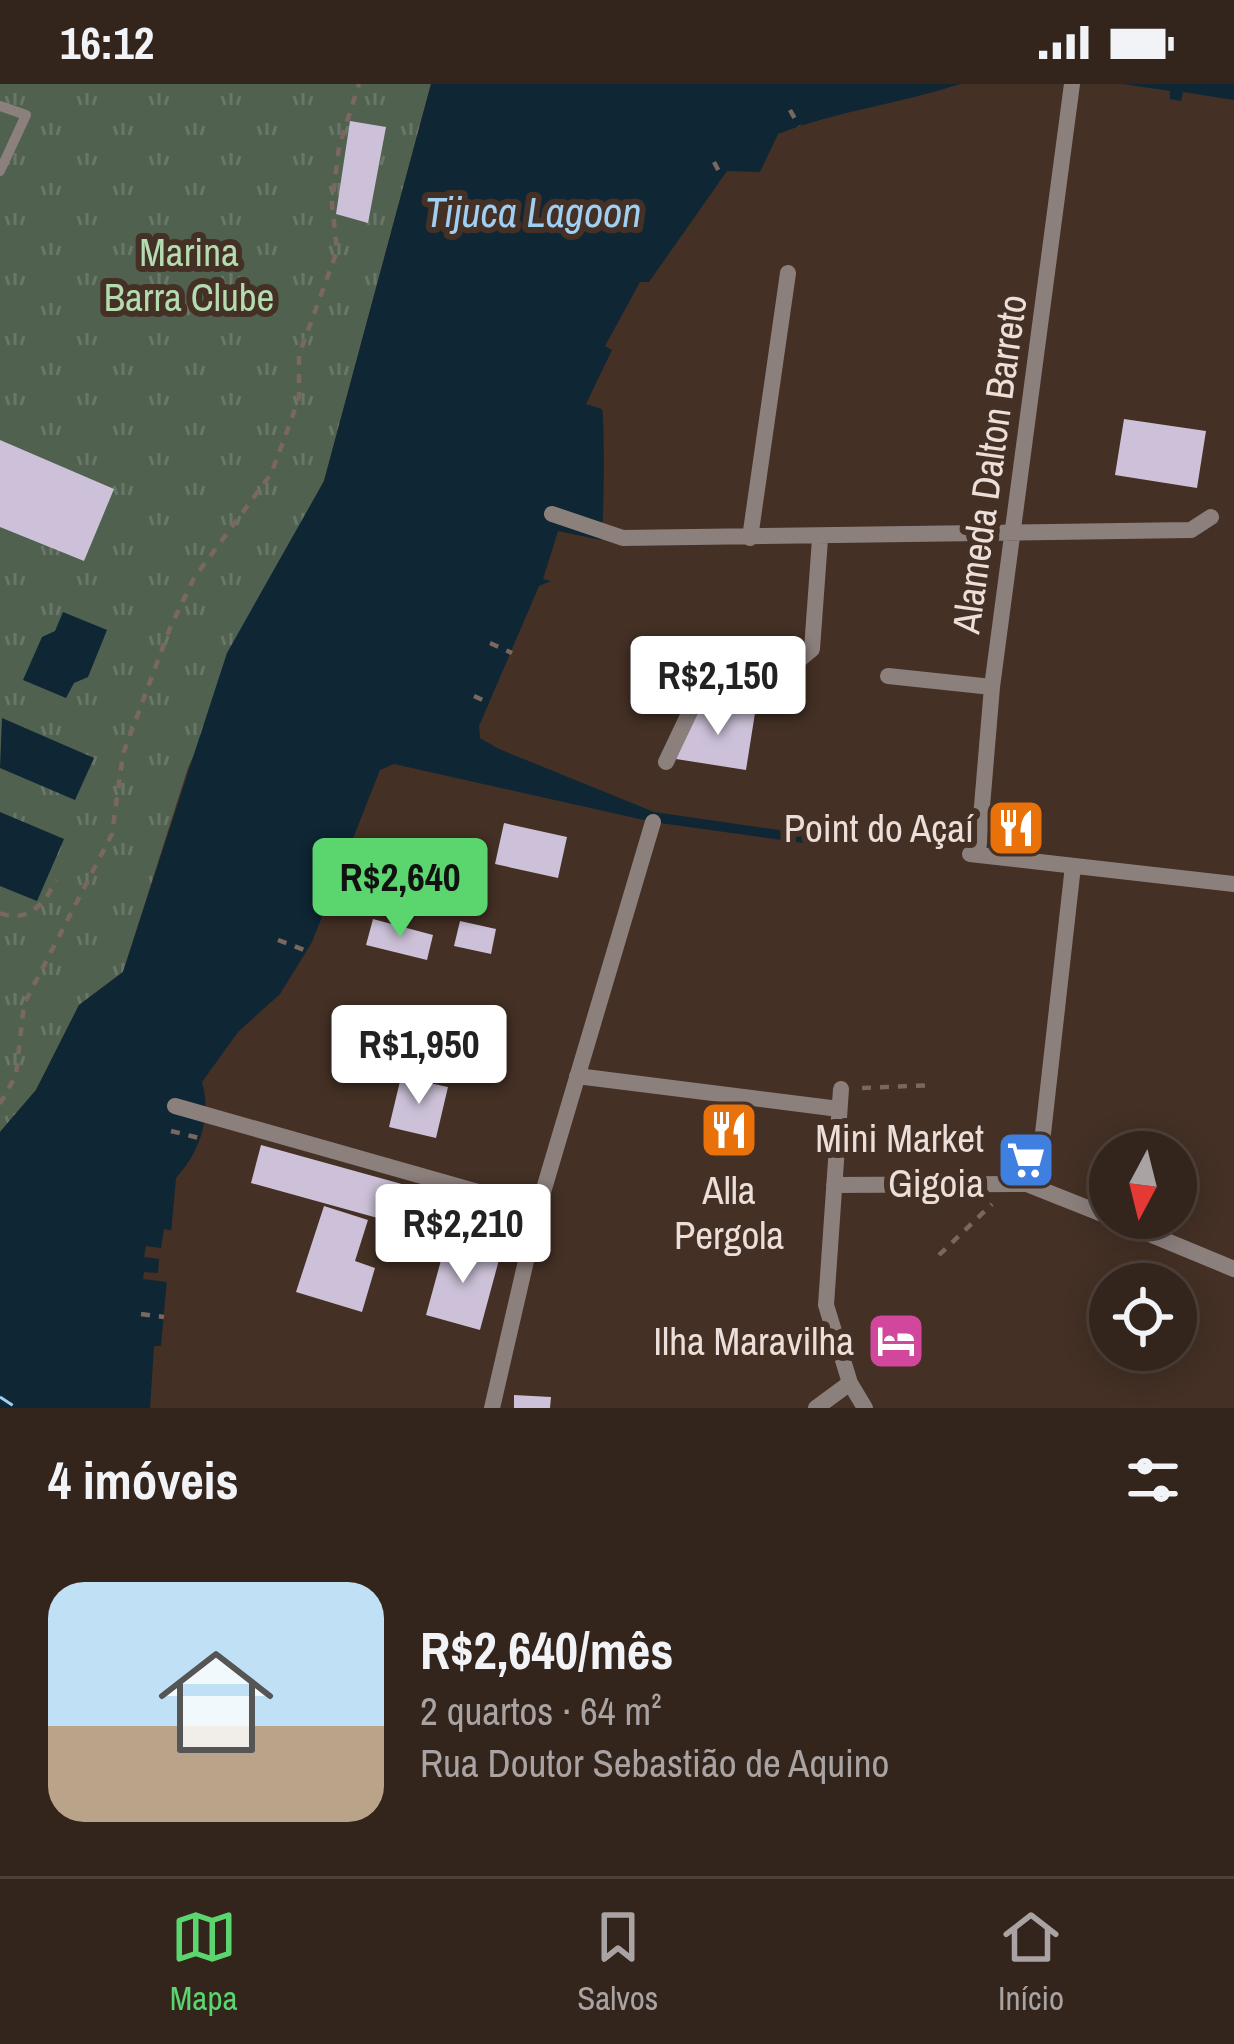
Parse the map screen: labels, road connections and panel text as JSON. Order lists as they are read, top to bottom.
{
  "streets": {
    "street": ["Alameda Dalton Barreto"]
  },
  "water": ["Tijuca Lagoon"],
  "parks": ["Marina Barra Clube"],
  "places": {
    "restaurant": ["Point do Açaí", "Alla Pergola"],
    "supermarket": ["Mini Market Gigoia"],
    "hotel": ["Ilha Maravilha"]
  },
  "north": "bottom",
  "page": {
    "status": "16:12",
    "price": [
      "R$2,150",
      "R$2,640",
      "R$1,950",
      "R$2,210"
    ],
    "heading": "4 imóveis",
    "list": [
      {
        "name": "R$2,640/mês",
        "note": "2 quartos · 64 m² · Rua Doutor Sebastião de Aquino"
      }
    ],
    "tabs": ["Mapa", "Salvos", "Início"]
  }
}
